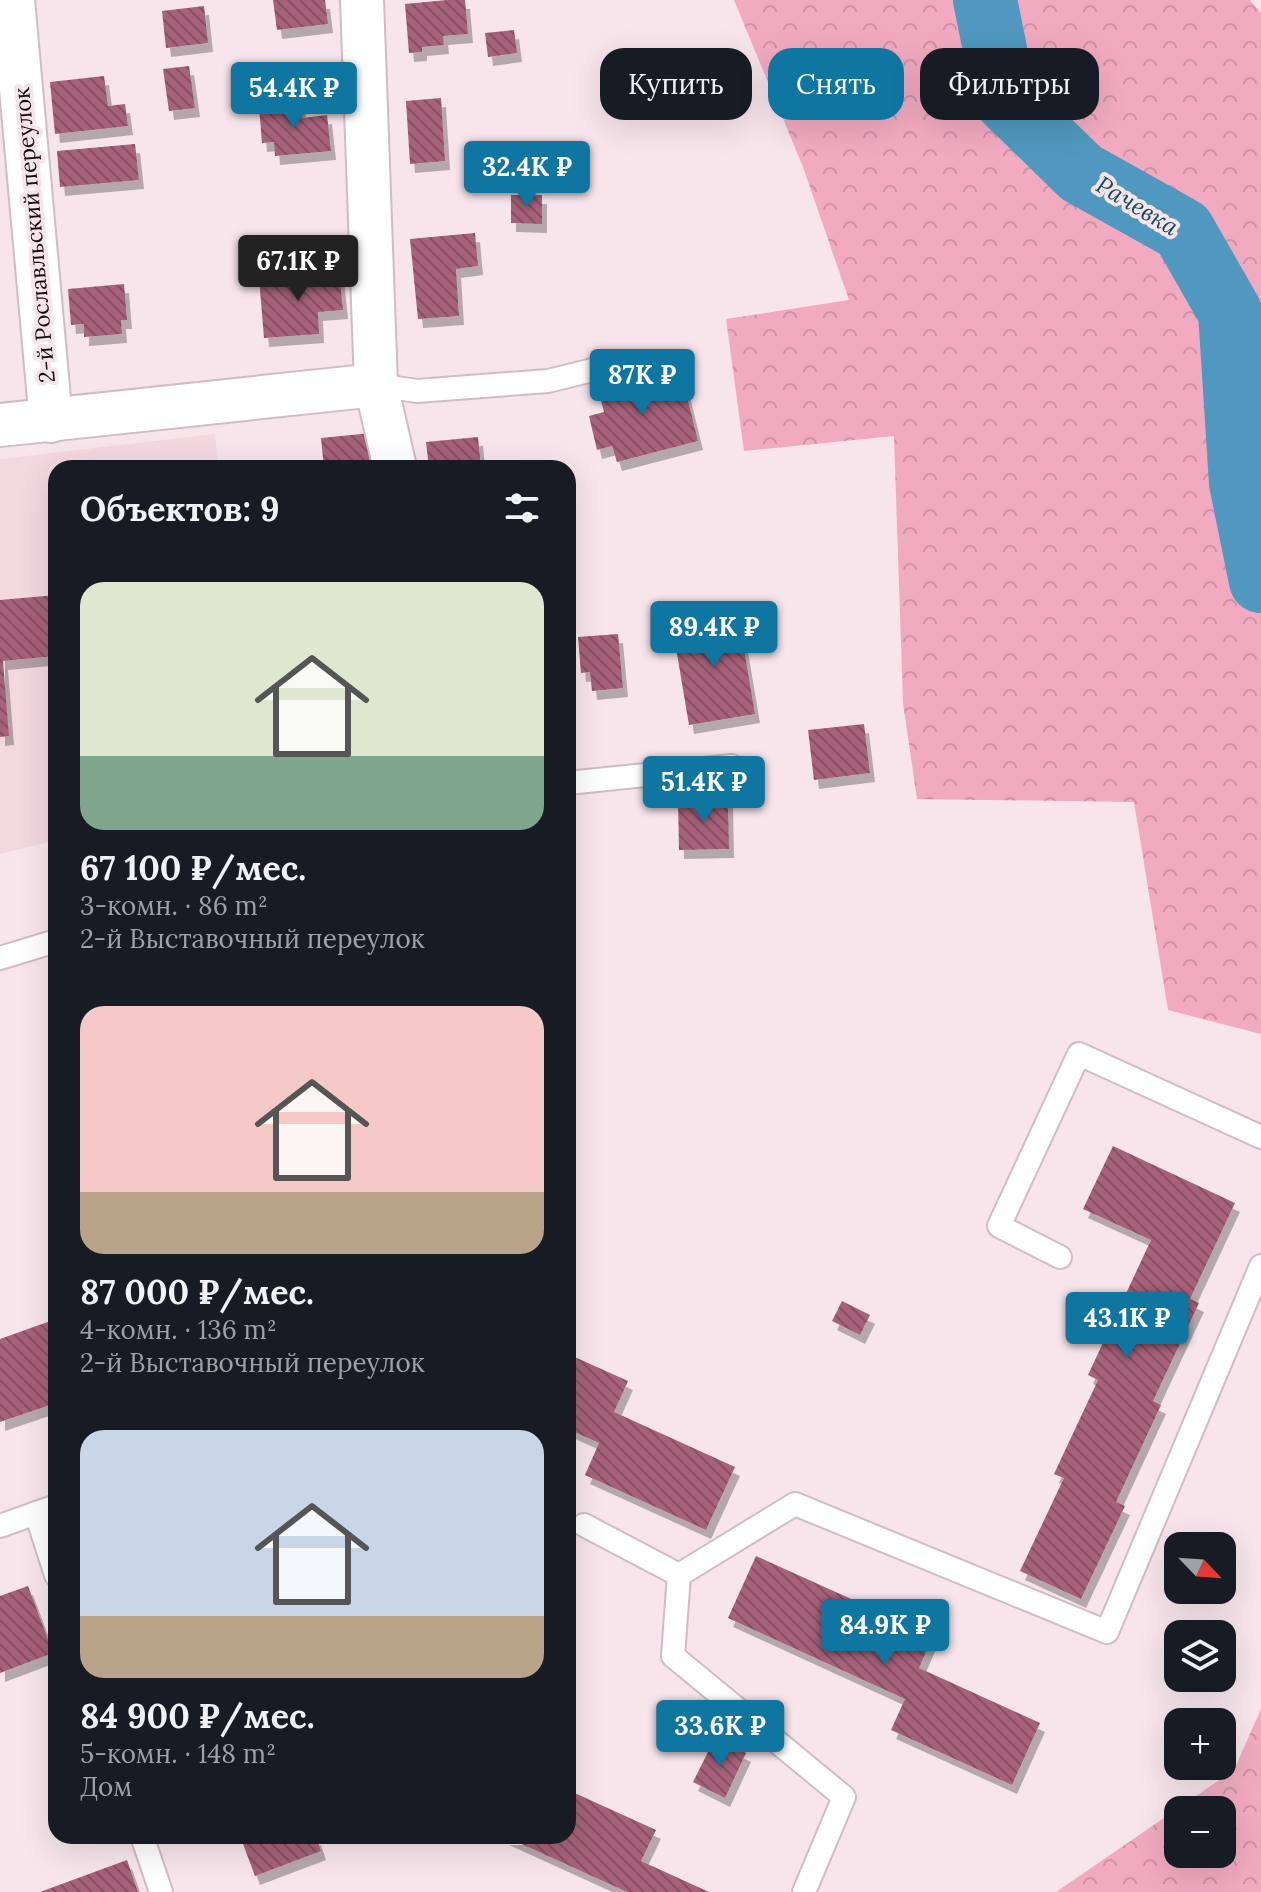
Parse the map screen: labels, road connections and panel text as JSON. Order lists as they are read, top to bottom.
{
  "streets": {
    "street": ["2-й Рославльский переулок"]
  },
  "water": ["Рачевка"],
  "north": "bottom right",
  "page": {
    "chip": ["Купить", "Снять", "Фильтры"],
    "price": [
      "54.4K ₽",
      "32.4K ₽",
      "67.1K ₽",
      "87K ₽",
      "89.4K ₽",
      "51.4K ₽",
      "43.1K ₽",
      "84.9K ₽",
      "33.6K ₽"
    ],
    "heading": "Объектов: 9",
    "list": [
      {
        "name": "67 100 ₽/мес.",
        "note": "3-комн. · 86 m² · 2-й Выставочный переулок"
      },
      {
        "name": "87 000 ₽/мес.",
        "note": "4-комн. · 136 m² · 2-й Выставочный переулок"
      },
      {
        "name": "84 900 ₽/мес.",
        "note": "5-комн. · 148 m² · Дом"
      }
    ],
    "map_buttons": ["+", "−"]
  }
}
